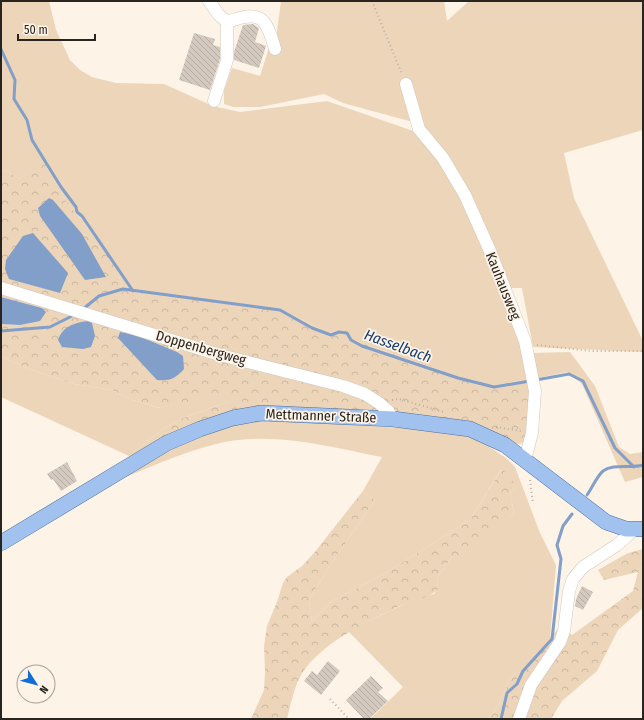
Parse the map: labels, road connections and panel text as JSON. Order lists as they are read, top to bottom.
{
  "streets": {
    "main road": ["Mettmanner Straße"],
    "street": ["Kauhausweg", "Doppenbergweg"]
  },
  "crossings": [
    ["Kauhausweg", "Mettmanner Straße"],
    ["Doppenbergweg", "Mettmanner Straße"]
  ],
  "water": ["Hasselbach"],
  "scale_bar": "50 m",
  "north": "bottom right"
}
